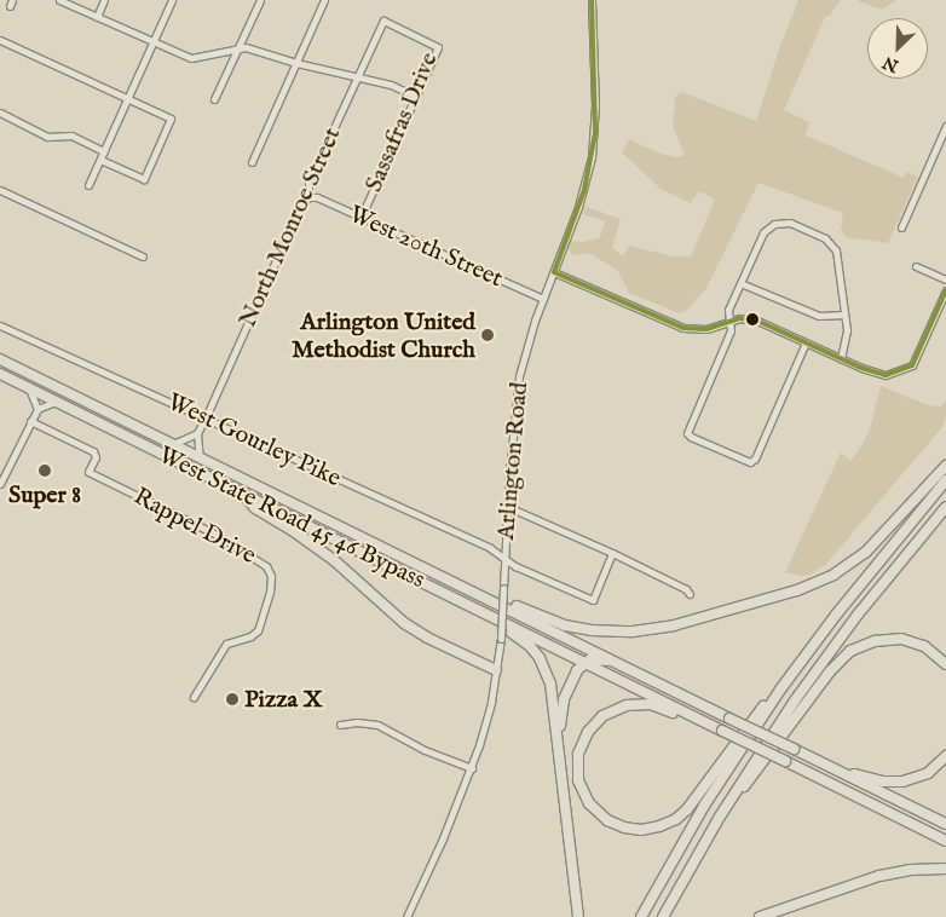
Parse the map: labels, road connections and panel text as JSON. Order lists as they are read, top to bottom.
{
  "streets": {
    "highway": ["West State Road 45 46 Bypass"],
    "street": [
      "Sassafras Drive",
      "North Monroe Street",
      "West 20th Street",
      "West Gourley Pike",
      "Arlington Road",
      "Rappel Drive"
    ]
  },
  "crossings": [
    ["Sassafras Drive", "North Monroe Street"],
    ["Sassafras Drive", "West 20th Street"],
    ["North Monroe Street", "West 20th Street"],
    ["North Monroe Street", "West Gourley Pike"],
    ["West 20th Street", "Arlington Road"],
    ["West Gourley Pike", "Arlington Road"]
  ],
  "places": ["Arlington United Methodist Church", "Super 8", "Pizza X"],
  "north": "bottom left"
}
